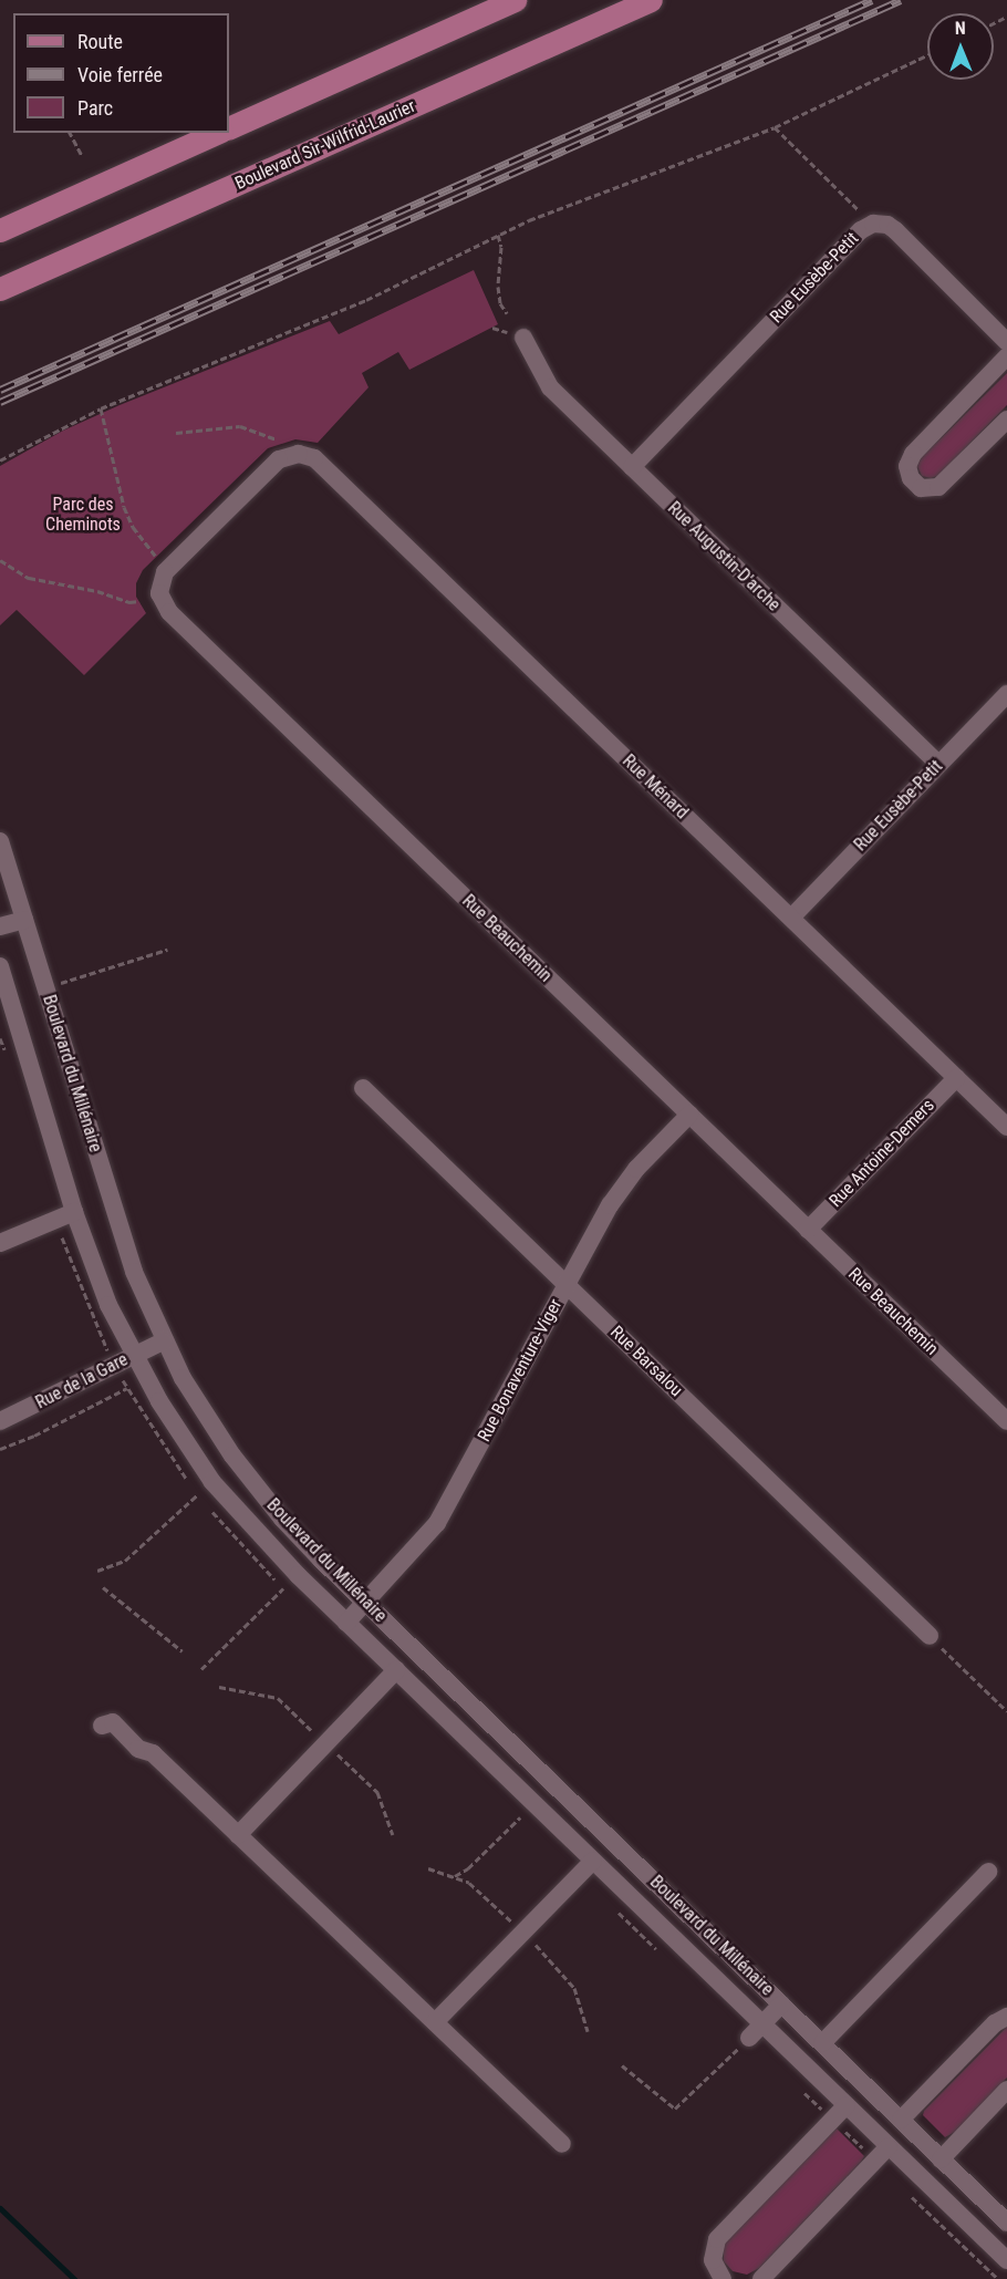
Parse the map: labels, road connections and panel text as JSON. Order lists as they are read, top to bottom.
{
  "streets": {
    "main road": ["Boulevard Sir-Wilfrid-Laurier"],
    "street": [
      "Rue Eusèbe-Petit",
      "Rue Augustin-D'arche",
      "Rue Ménard",
      "Rue Beauchemin",
      "Boulevard du Millénaire",
      "Rue Antoine-Demers",
      "Rue Barsalou",
      "Rue Bonaventure-Viger",
      "Rue de la Gare"
    ]
  },
  "crossings": [
    ["Rue Eusèbe-Petit", "Rue Augustin-D'arche"],
    ["Rue Eusèbe-Petit", "Rue Ménard"],
    ["Rue Ménard", "Rue Beauchemin"],
    ["Rue Ménard", "Rue Antoine-Demers"],
    ["Rue Beauchemin", "Rue Antoine-Demers"],
    ["Rue Beauchemin", "Rue Bonaventure-Viger"],
    ["Boulevard du Millénaire", "Rue Bonaventure-Viger"],
    ["Boulevard du Millénaire", "Rue de la Gare"],
    ["Rue Barsalou", "Rue Bonaventure-Viger"]
  ],
  "parks": ["Parc des Cheminots"],
  "legend": ["Route", "Voie ferrée", "Parc"],
  "north": "top"
}
